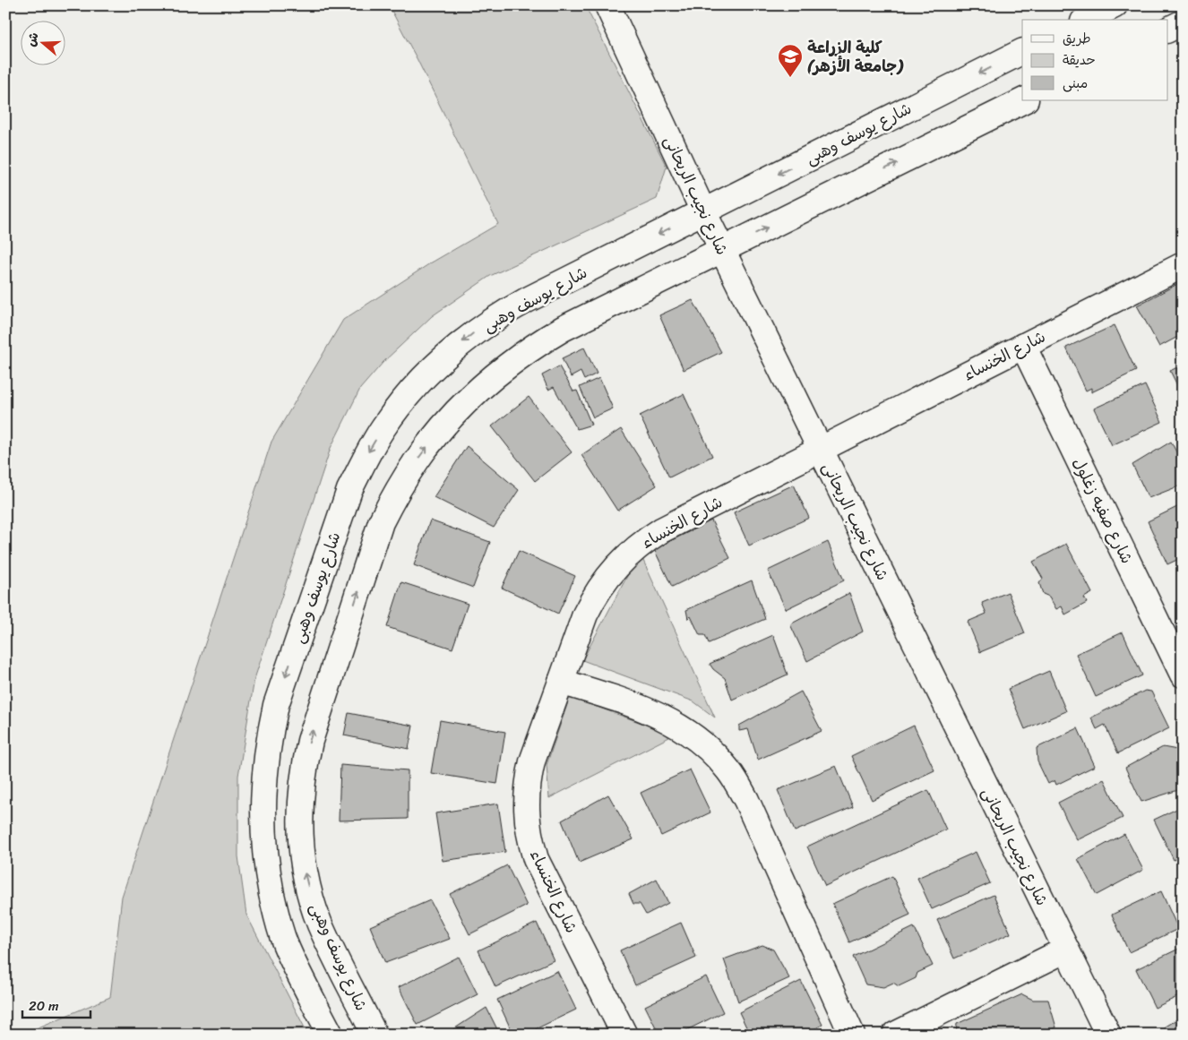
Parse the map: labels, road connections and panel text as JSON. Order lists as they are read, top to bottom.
{
  "streets": {
    "street": [
      "شارع يوسف وهبى",
      "شارع نجيب الريحانى",
      "شارع الخنساء",
      "شارع صفيه زغلول"
    ]
  },
  "crossings": [
    ["شارع يوسف وهبى", "شارع نجيب الريحانى"],
    ["شارع نجيب الريحانى", "شارع الخنساء"],
    ["شارع الخنساء", "شارع صفيه زغلول"]
  ],
  "places": {
    "school or university": ["كلية الزراعة (جامعة الأزهر)"]
  },
  "legend": ["طريق", "حديقة", "مبنى"],
  "scale_bar": "20 m",
  "north": "left"
}
